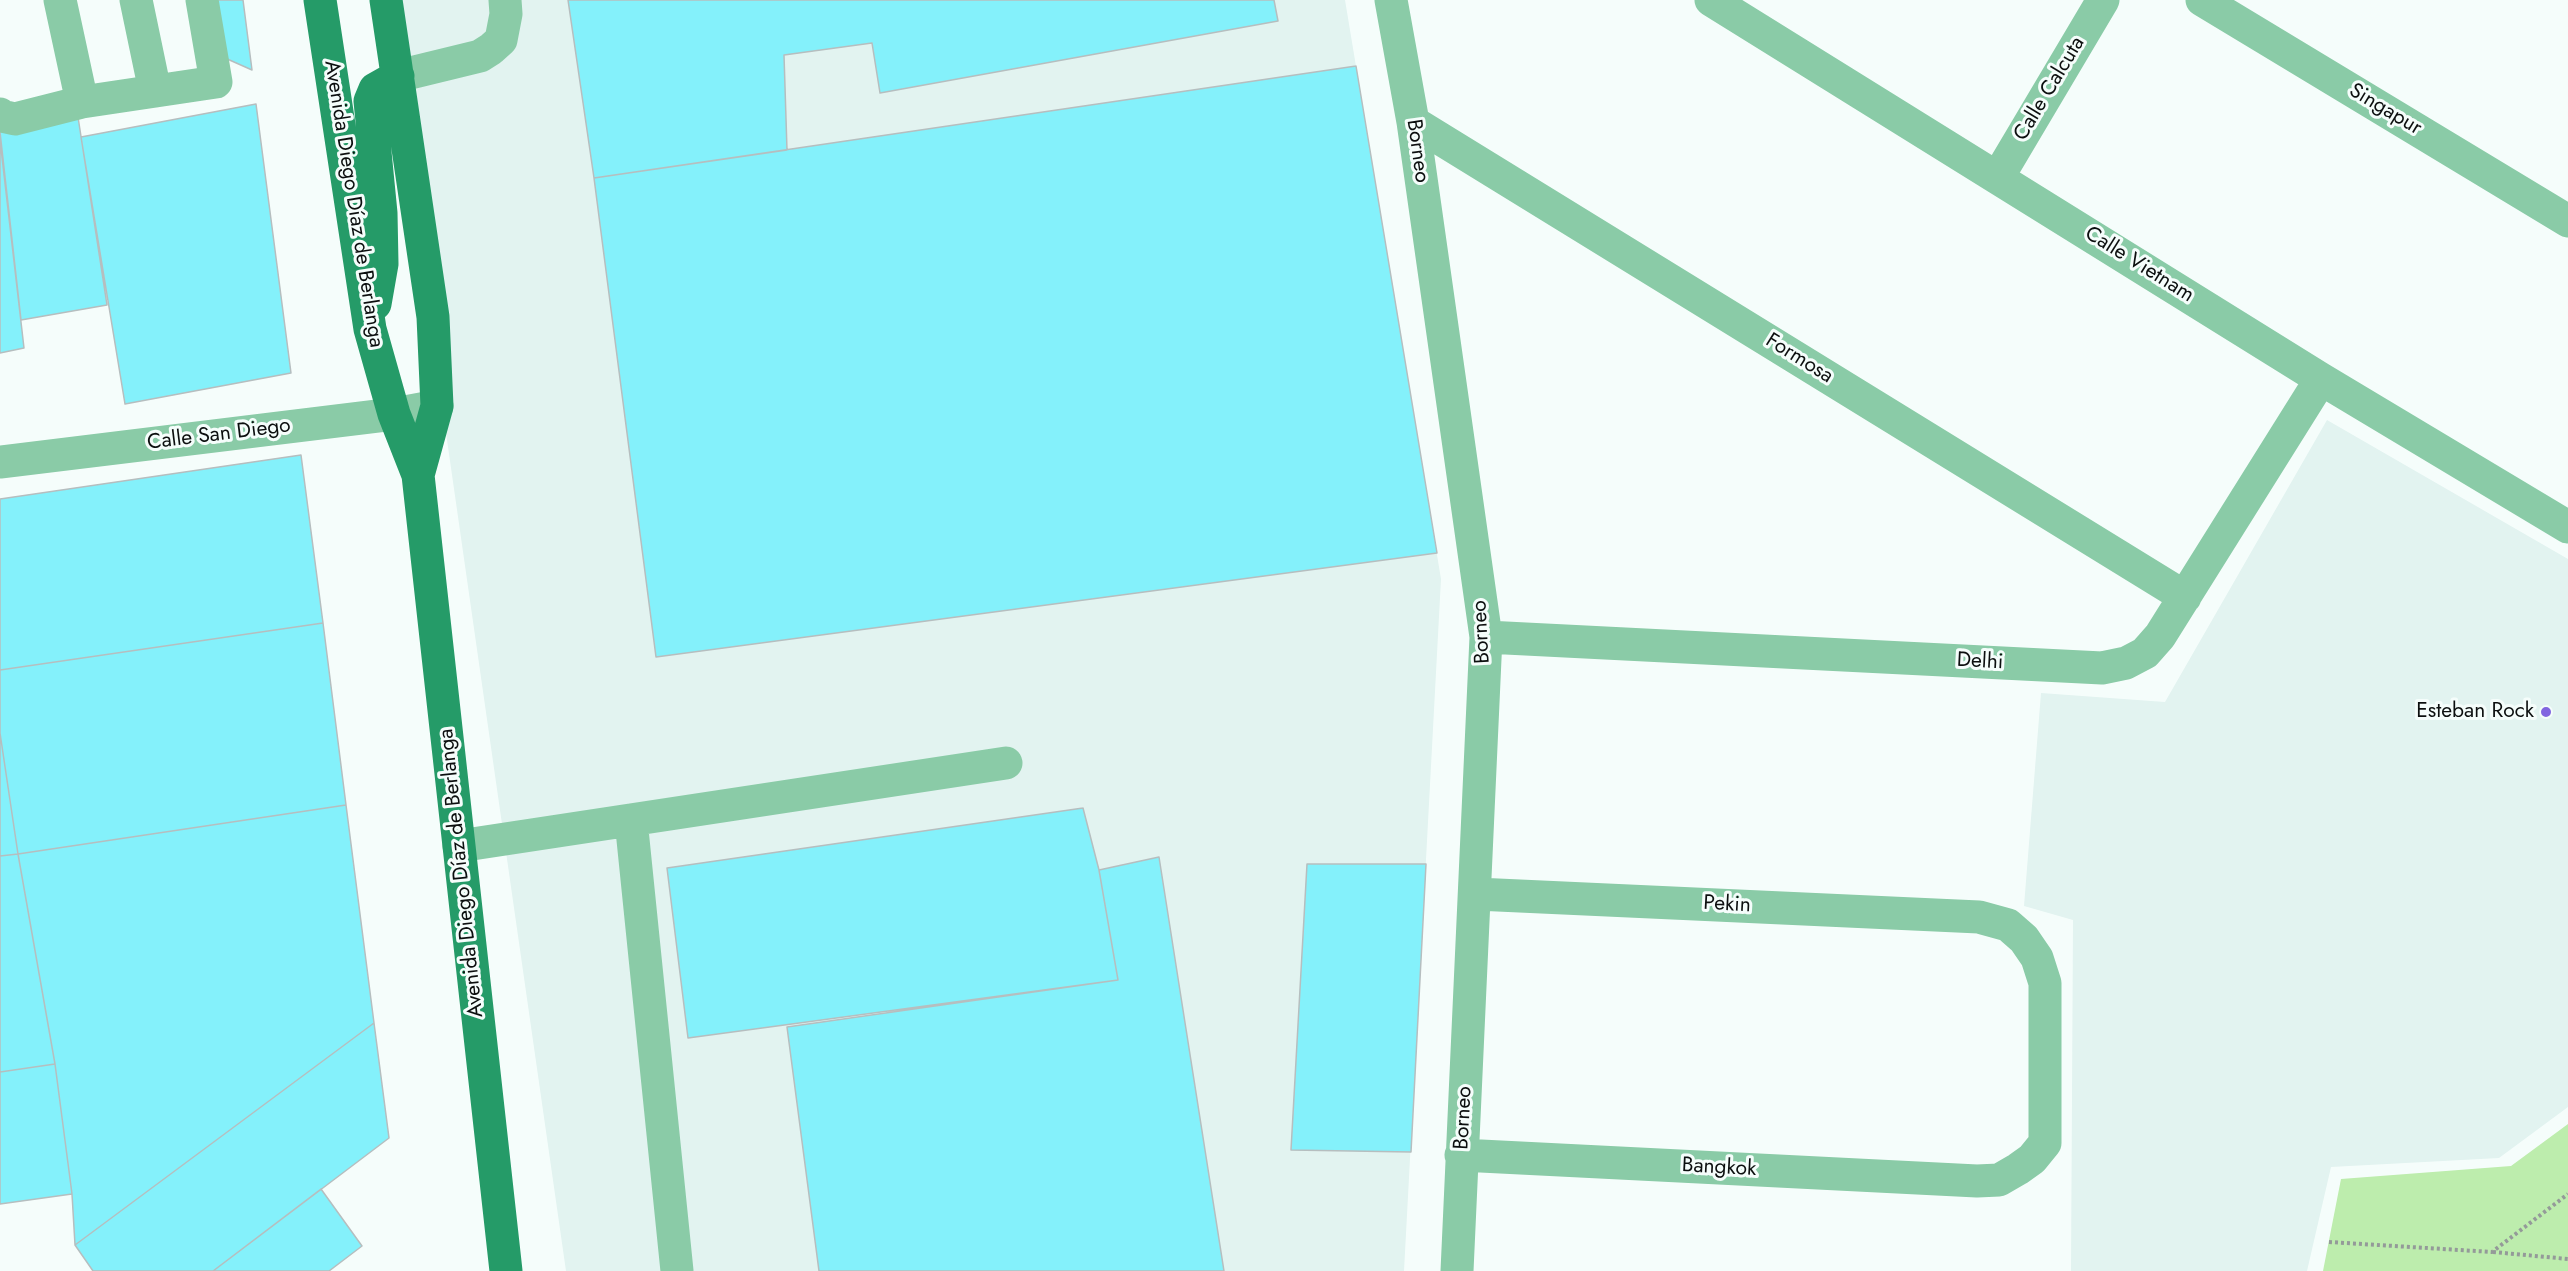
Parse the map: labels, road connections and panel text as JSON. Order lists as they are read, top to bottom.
{
  "streets": {
    "main road": ["Avenida Diego Díaz de Berlanga"],
    "street": [
      "Calle Calcuta",
      "Singapur",
      "Borneo",
      "Calle Vietnam",
      "Formosa",
      "Calle San Diego",
      "Delhi",
      "Pekin",
      "Bangkok"
    ]
  },
  "crossings": [
    ["Calle Calcuta", "Calle Vietnam"],
    ["Borneo", "Formosa"],
    ["Borneo", "Delhi"],
    ["Borneo", "Pekin"],
    ["Borneo", "Bangkok"],
    ["Avenida Diego Díaz de Berlanga", "Calle San Diego"],
    ["Calle Vietnam", "Delhi"],
    ["Formosa", "Delhi"],
    ["Pekin", "Bangkok"]
  ],
  "places": ["Esteban Rock"]
}
